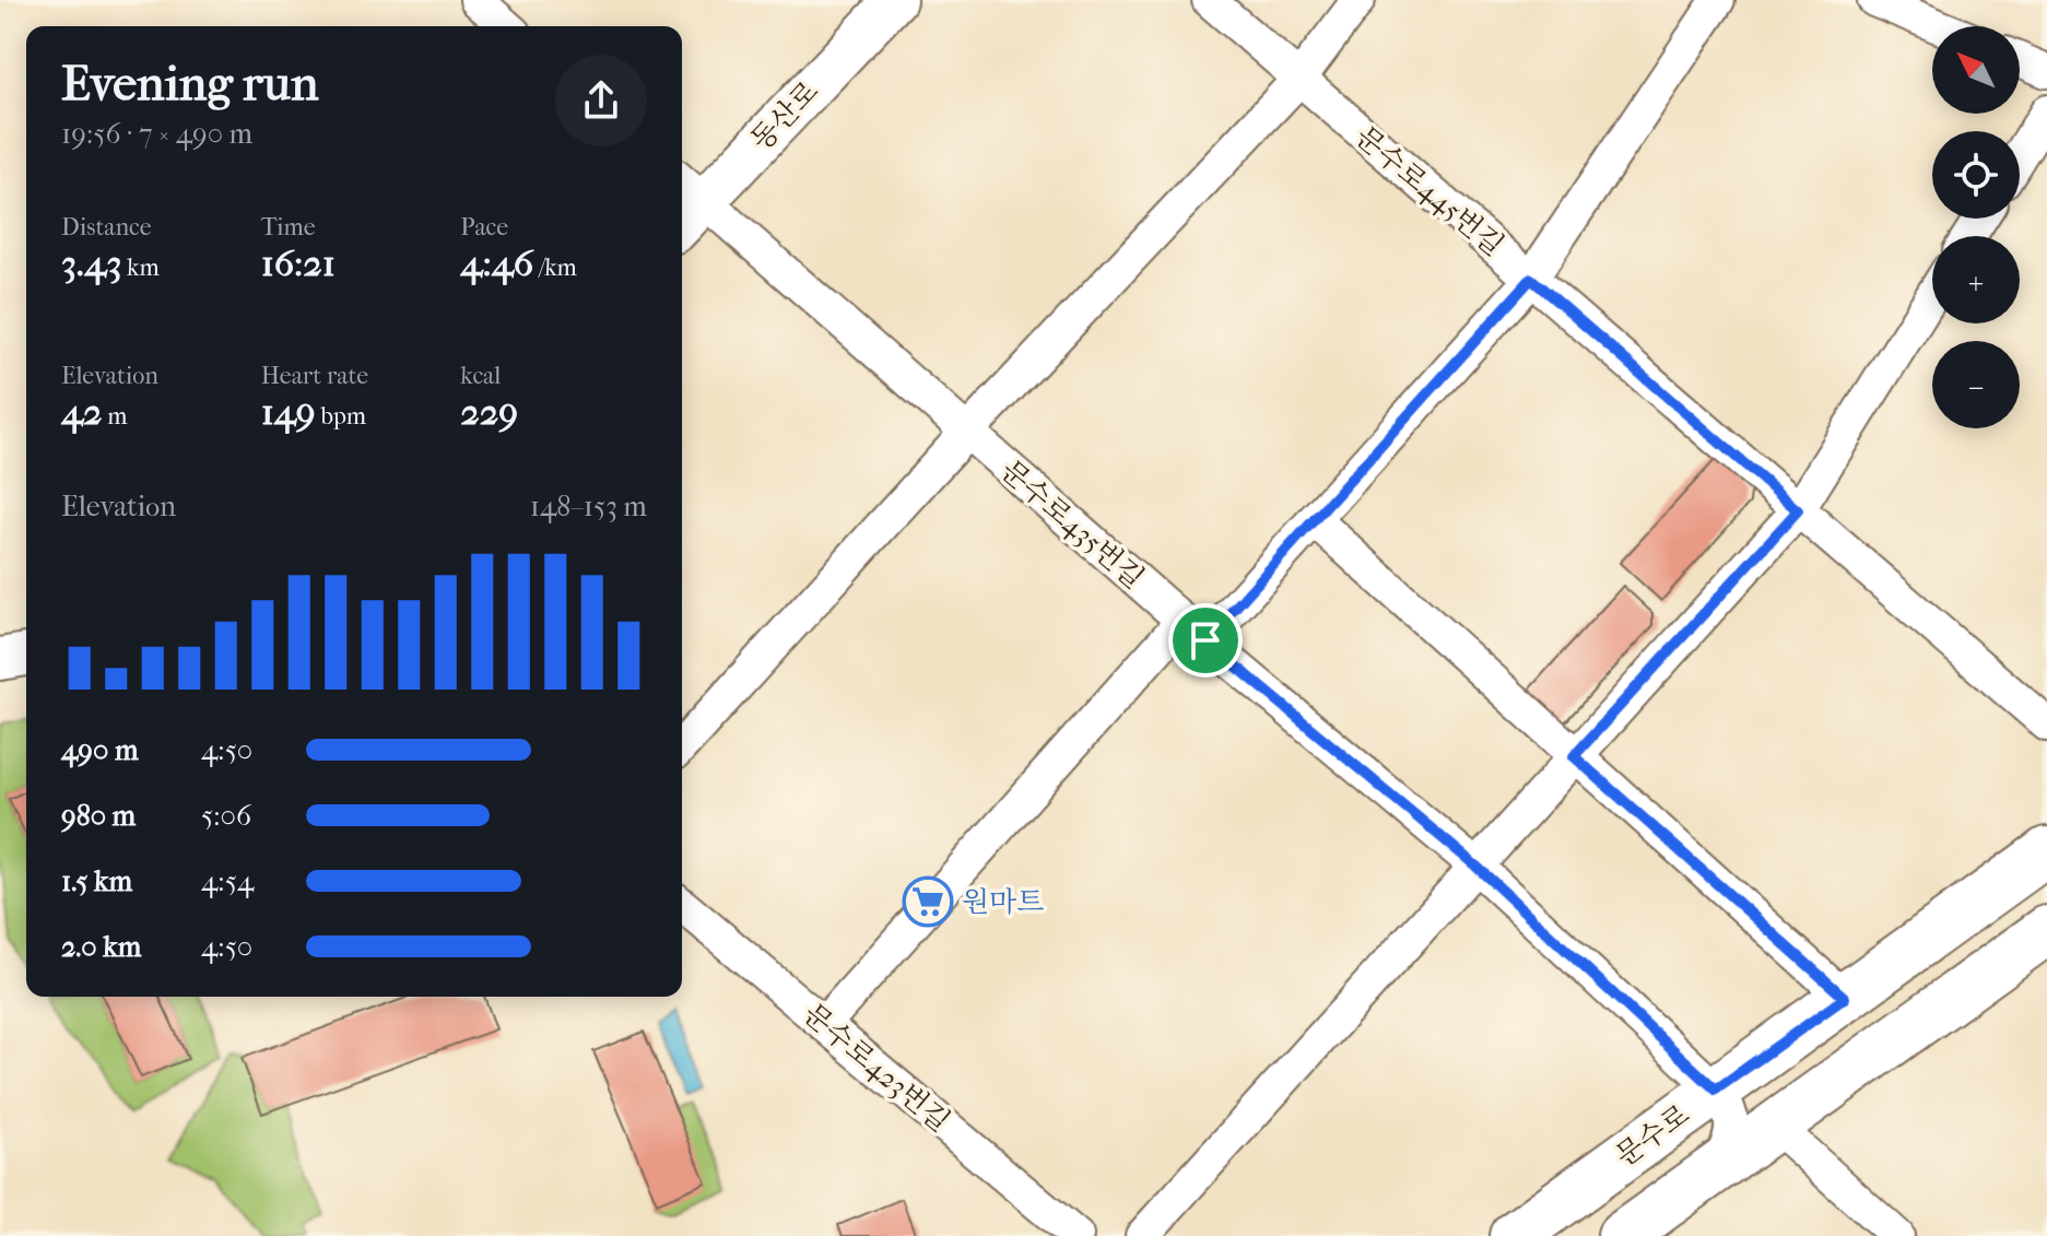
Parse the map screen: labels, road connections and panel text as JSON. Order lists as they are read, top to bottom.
{
  "streets": {
    "main road": ["문수로"],
    "street": [
      "동산로",
      "문수로445번길",
      "문수로435번길",
      "문수로423번길"
    ]
  },
  "crossings": [
    ["동산로", "문수로435번길"],
    ["문수로435번길", "문수로"]
  ],
  "places": {
    "supermarket": ["원마트"]
  },
  "north": "top left",
  "page": {
    "map_buttons": ["+", "−"],
    "heading": ["Evening run", "19:56 · 7 × 490 m"],
    "stats": [
      ["Distance", "3.43 km"],
      ["Time", "16:21"],
      ["Pace", "4:46 /km"],
      ["Elevation", "42 m"],
      ["Heart rate", "149 bpm"],
      ["kcal", "229"]
    ],
    "chart": ["Elevation", "148–153 m"],
    "list": [
      {
        "name": "490 m",
        "note": "4:50"
      },
      {
        "name": "980 m",
        "note": "5:06"
      },
      {
        "name": "1.5 km",
        "note": "4:54"
      },
      {
        "name": "2.0 km",
        "note": "4:50"
      }
    ]
  }
}
